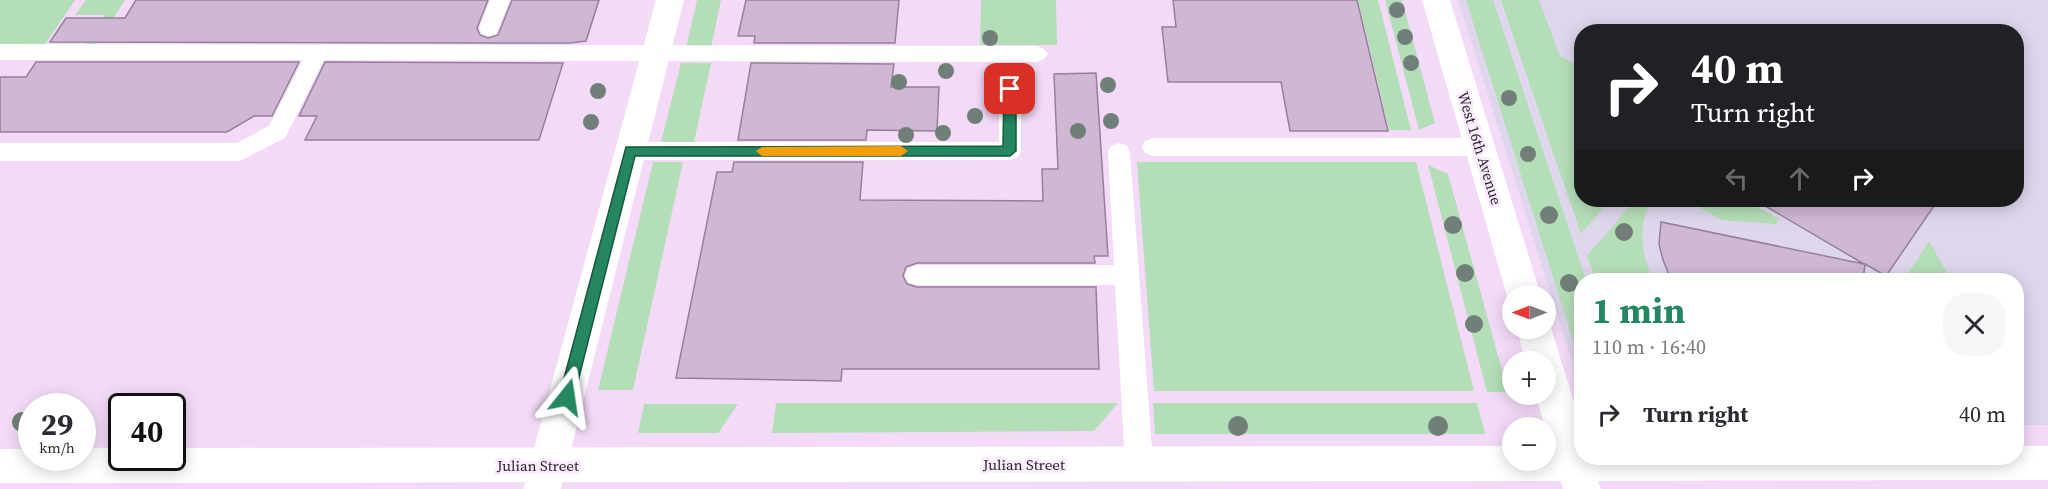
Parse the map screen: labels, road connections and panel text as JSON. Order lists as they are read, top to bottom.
{
  "streets": {
    "street": ["West 16th Avenue", "Julian Street"]
  },
  "north": "left",
  "page": {
    "turn": ["40 m", "Turn right"],
    "heading": ["1 min", "110 m · 16:40"],
    "map_buttons": ["+", "−"],
    "list": [
      {
        "name": "Turn right",
        "value": "40 m"
      }
    ],
    "speed": "29 km/h",
    "limit": "40"
  }
}
